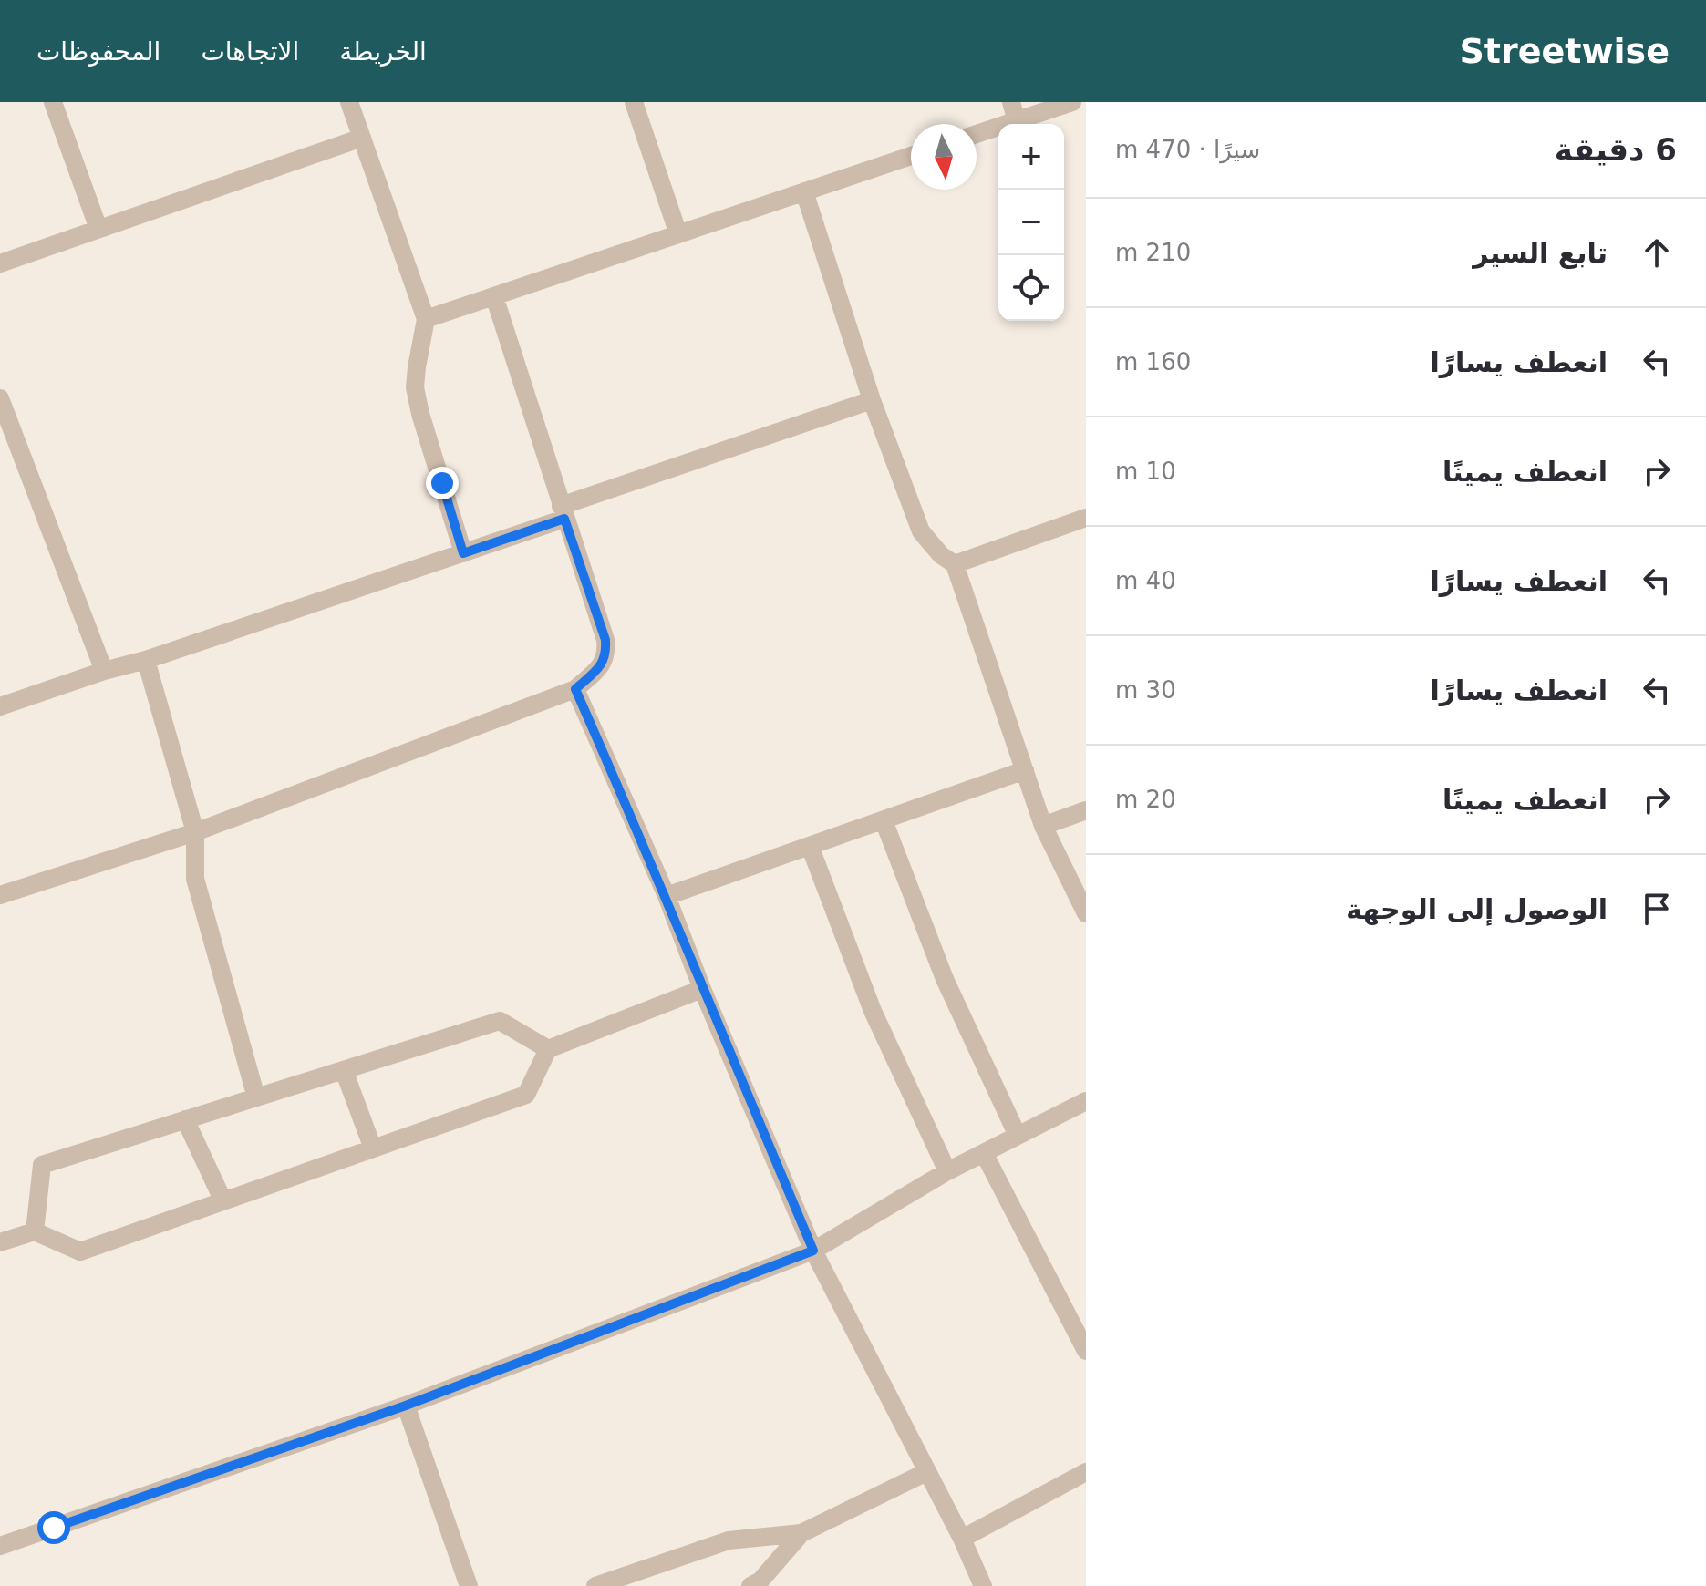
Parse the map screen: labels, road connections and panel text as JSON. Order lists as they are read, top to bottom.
{
  "north": "bottom",
  "page": {
    "header": "Streetwise",
    "nav": ["الخريطة", "الاتجاهات", "المحفوظات"],
    "heading": ["6 دقيقة", "سيرًا · 470 m"],
    "map_buttons": ["+", "−"],
    "list": [
      ["تابع السير", "210 m"],
      ["انعطف يسارًا", "160 m"],
      ["انعطف يمينًا", "10 m"],
      ["انعطف يسارًا", "40 m"],
      ["انعطف يسارًا", "30 m"],
      ["انعطف يمينًا", "20 m"],
      "الوصول إلى الوجهة"
    ]
  }
}
